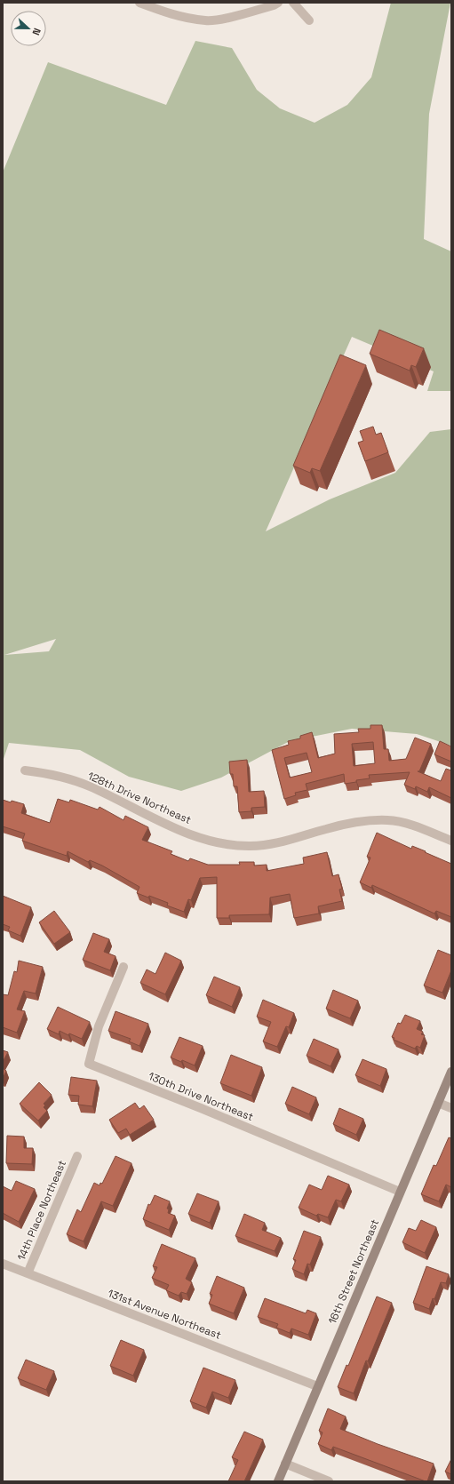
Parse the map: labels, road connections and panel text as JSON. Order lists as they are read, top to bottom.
{
  "streets": {
    "street": [
      "128th Drive Northeast",
      "130th Drive Northeast",
      "14th Place Northeast",
      "16th Street Northeast",
      "131st Avenue Northeast"
    ]
  },
  "crossings": [
    ["130th Drive Northeast", "16th Street Northeast"],
    ["14th Place Northeast", "131st Avenue Northeast"],
    ["16th Street Northeast", "131st Avenue Northeast"]
  ],
  "north": "right"
}
